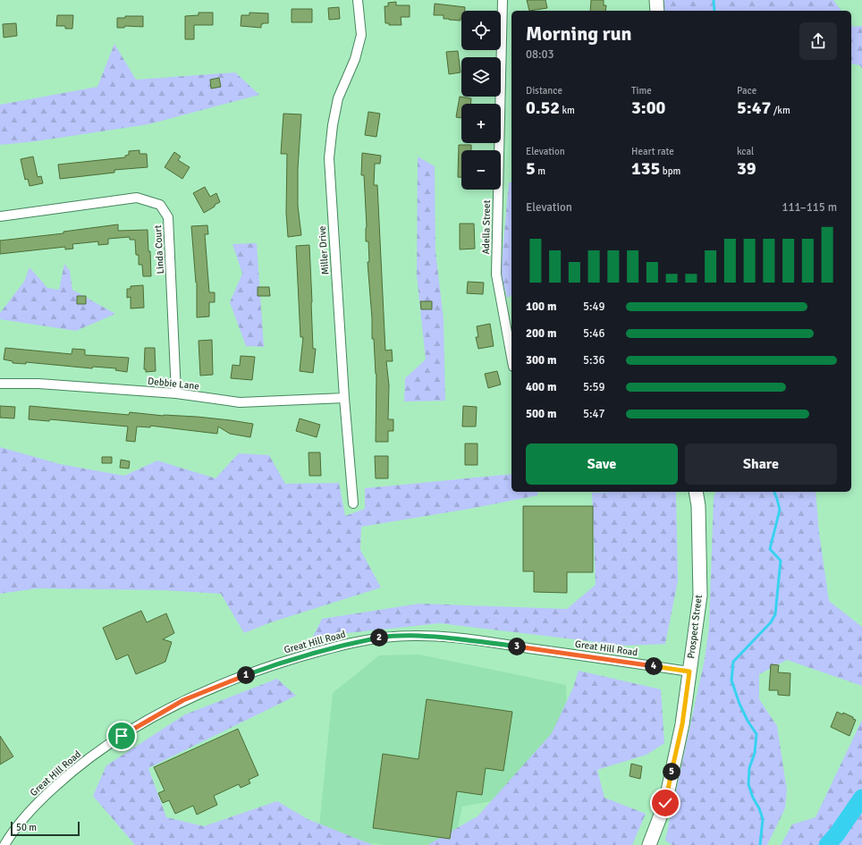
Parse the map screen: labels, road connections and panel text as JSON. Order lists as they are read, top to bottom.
{
  "streets": {
    "main road": ["Prospect Street"],
    "street": [
      "Adella Street",
      "Linda Court",
      "Miller Drive",
      "Debbie Lane",
      "Great Hill Road"
    ]
  },
  "crossings": [
    ["Linda Court", "Debbie Lane"],
    ["Miller Drive", "Debbie Lane"],
    ["Prospect Street", "Great Hill Road"]
  ],
  "scale_bar": "50 m",
  "page": {
    "map_buttons": ["+", "−"],
    "heading": ["Morning run", "08:03"],
    "stats": [
      ["Distance", "0.52 km"],
      ["Time", "3:00"],
      ["Pace", "5:47 /km"],
      ["Elevation", "5 m"],
      ["Heart rate", "135 bpm"],
      ["kcal", "39"]
    ],
    "chart": ["Elevation", "111–115 m"],
    "list": [
      {
        "name": "100 m",
        "note": "5:49"
      },
      {
        "name": "200 m",
        "note": "5:46"
      },
      {
        "name": "300 m",
        "note": "5:36"
      },
      {
        "name": "400 m",
        "note": "5:59"
      },
      {
        "name": "500 m",
        "note": "5:47"
      }
    ],
    "buttons": ["Save", "Share"],
    "pins": [
      "2",
      "3",
      "4",
      "1",
      "5"
    ],
    "scale": "50 m"
  }
}
